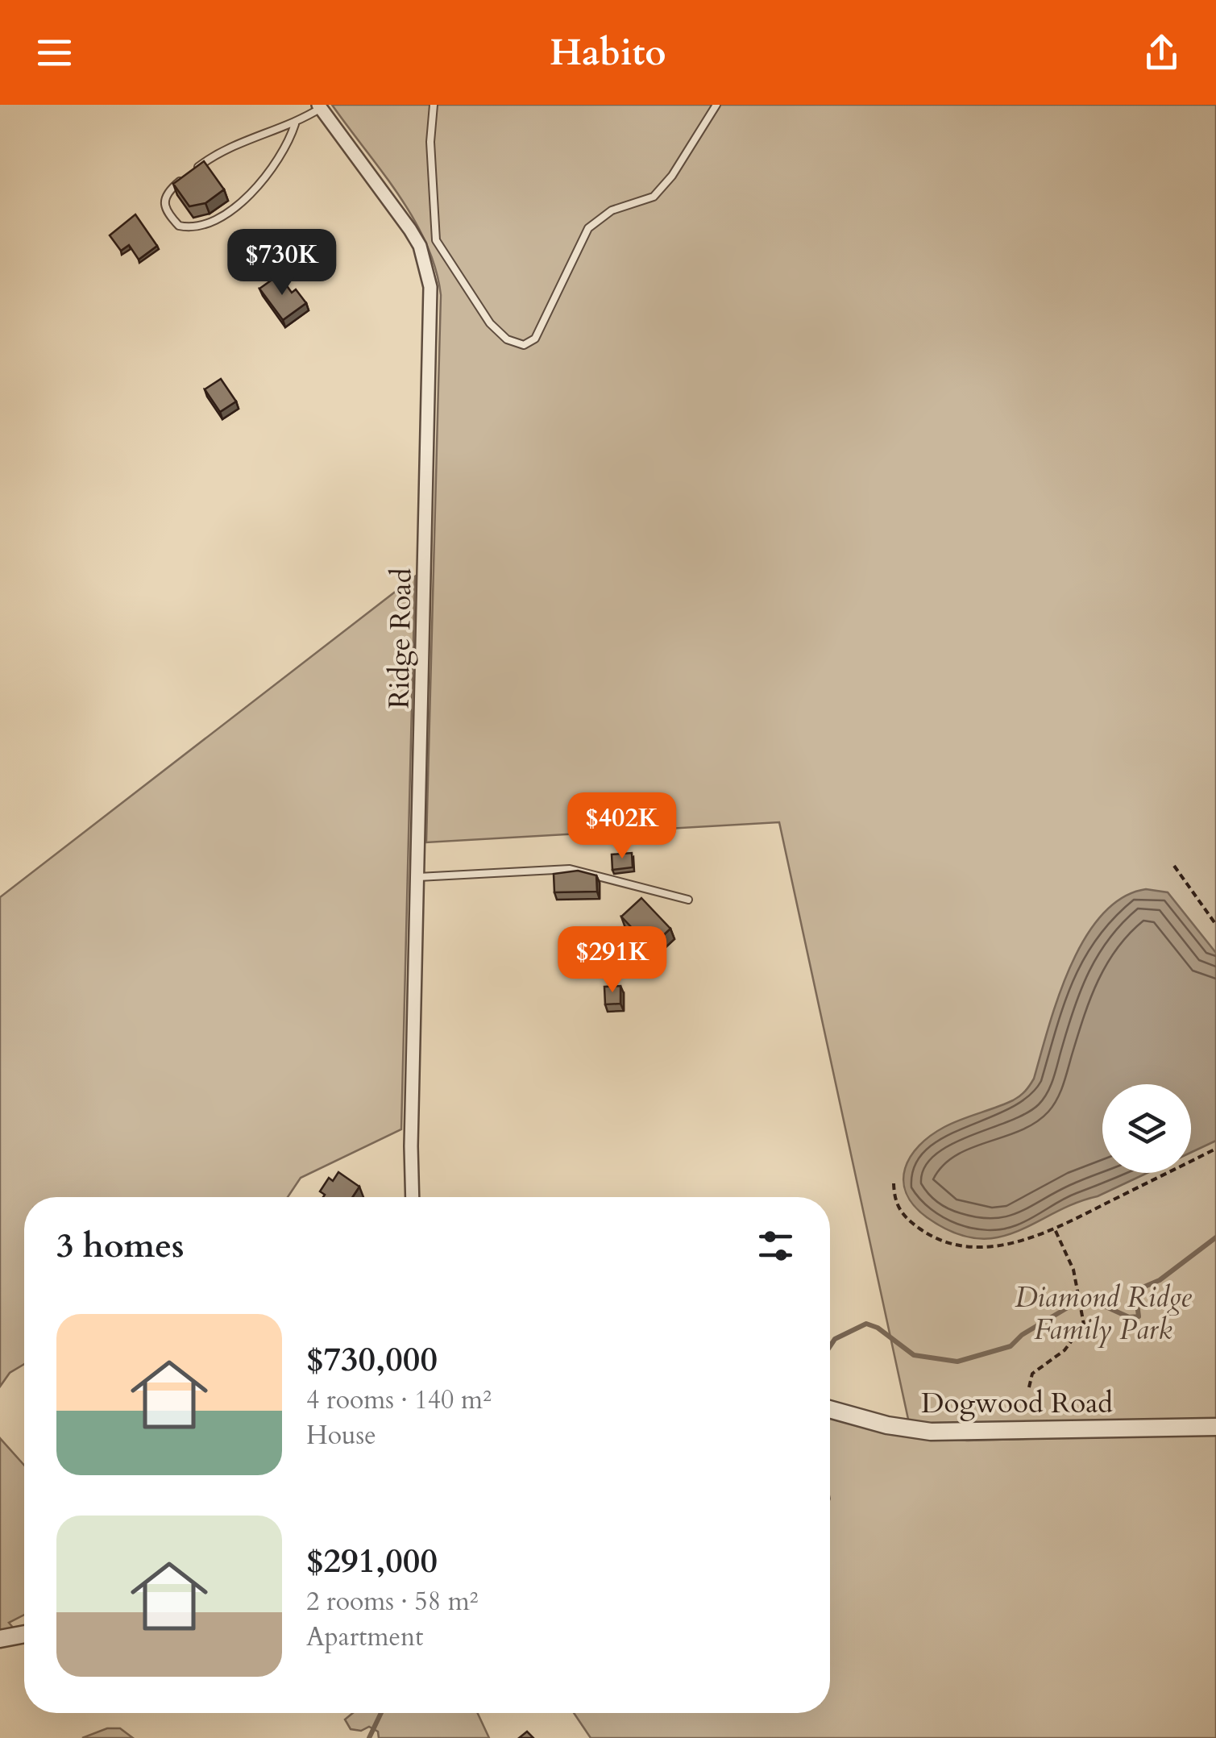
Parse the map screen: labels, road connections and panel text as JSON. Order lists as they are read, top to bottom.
{
  "streets": {
    "street": ["Ridge Road", "Dogwood Road"]
  },
  "parks": ["Diamond Ridge Family Park"],
  "page": {
    "header": "Habito",
    "price": ["$730K", "$402K", "$291K"],
    "heading": "3 homes",
    "list": [
      {
        "name": "$730,000",
        "note": "4 rooms · 140 m² · House"
      },
      {
        "name": "$291,000",
        "note": "2 rooms · 58 m² · Apartment"
      }
    ]
  }
}
